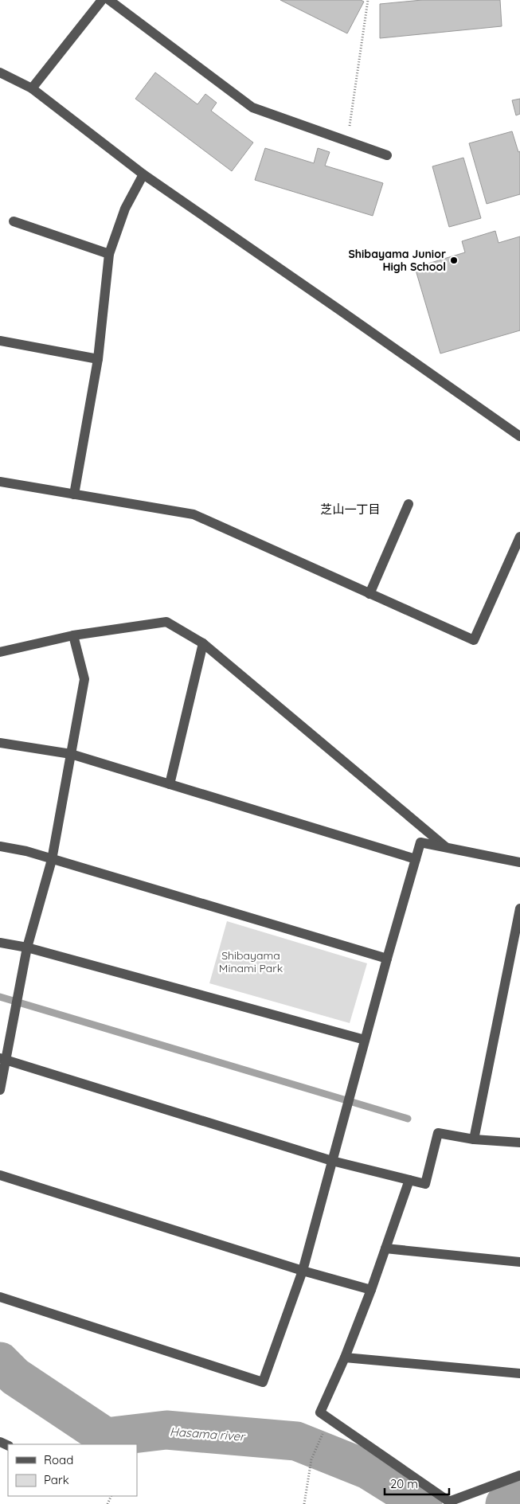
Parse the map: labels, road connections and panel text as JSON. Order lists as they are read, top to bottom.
{
  "districts": ["芝山一丁目"],
  "water": ["Hasama river"],
  "parks": ["Shibayama Minami Park"],
  "places": ["Shibayama Junior High School"],
  "legend": ["Road", "Park"],
  "scale_bar": "20 m"
}
